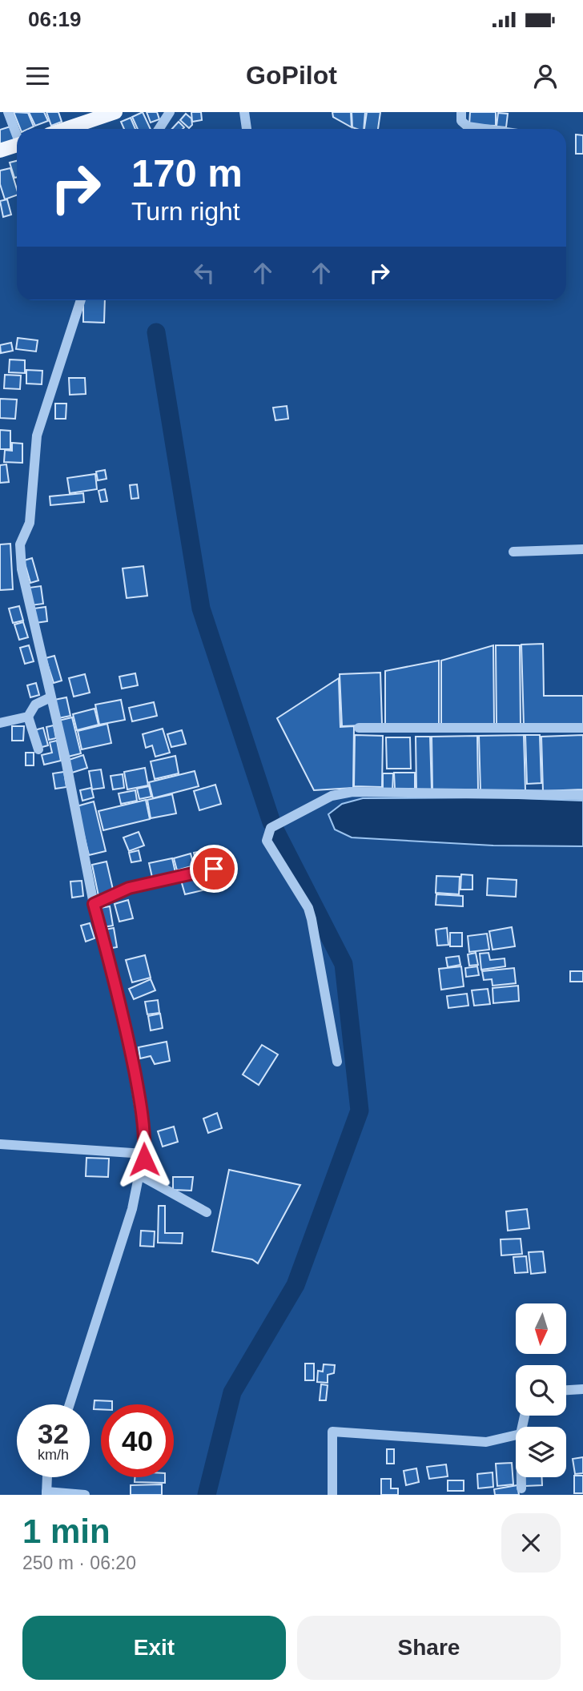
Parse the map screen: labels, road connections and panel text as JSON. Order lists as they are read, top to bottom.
{
  "north": "bottom",
  "page": {
    "status": "06:19",
    "header": "GoPilot",
    "turn": ["170 m", "Turn right"],
    "speed": "32 km/h",
    "limit": "40",
    "heading": ["1 min", "250 m · 06:20"],
    "buttons": ["Exit", "Share"]
  }
}
